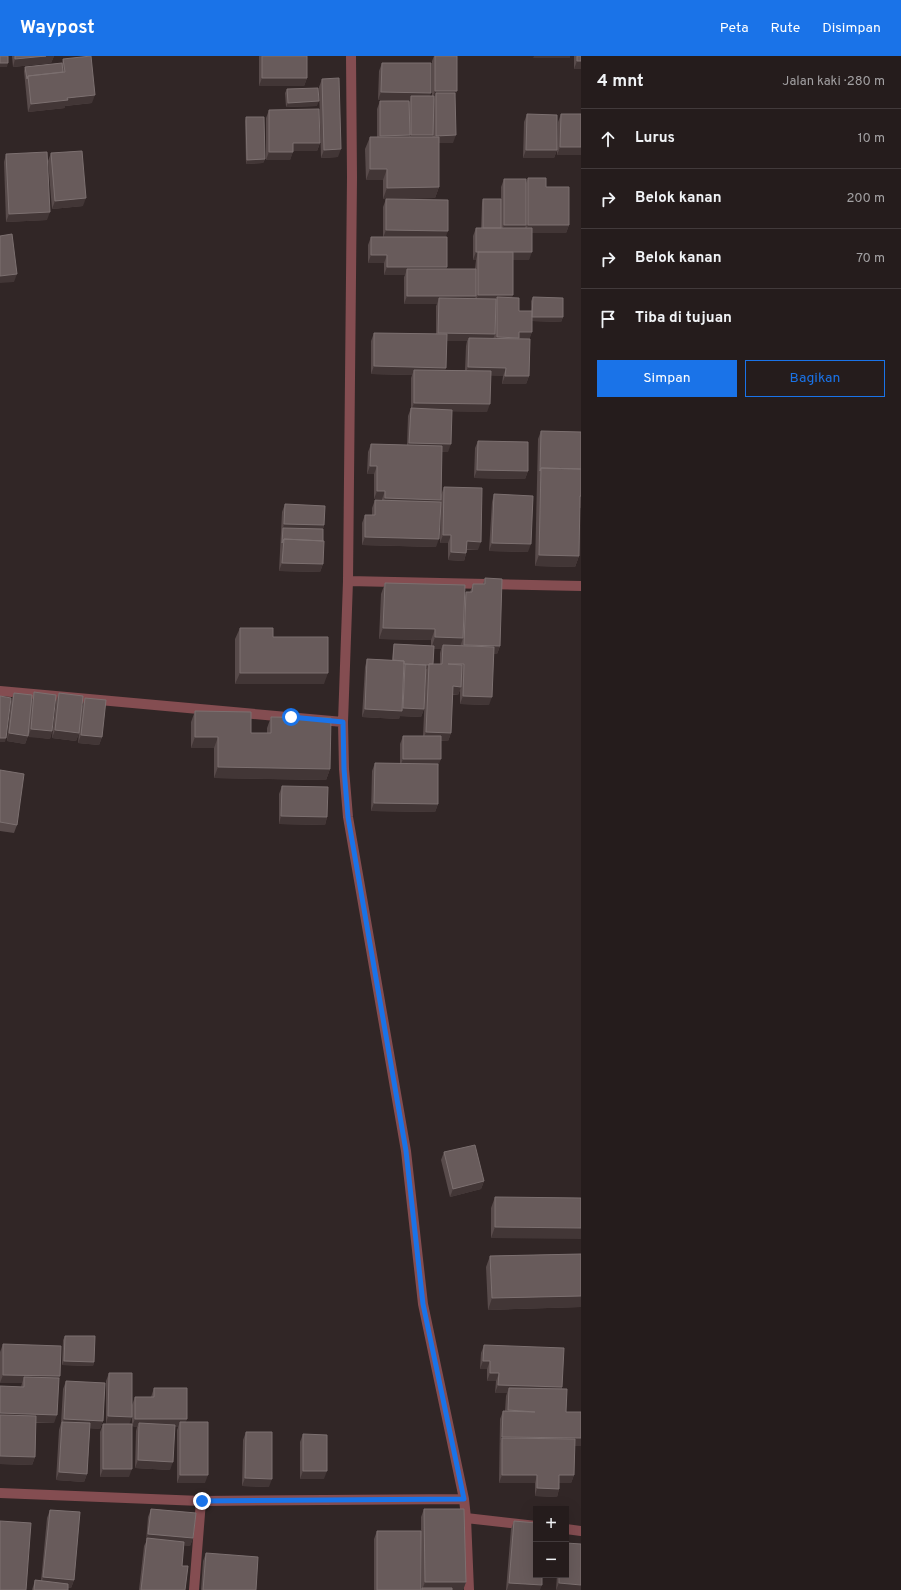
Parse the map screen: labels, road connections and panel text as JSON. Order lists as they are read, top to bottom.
{
  "page": {
    "header": "Waypost",
    "nav": ["Peta", "Rute", "Disimpan"],
    "heading": ["4 mnt", "Jalan kaki · 280 m"],
    "list": [
      ["Lurus", "10 m"],
      ["Belok kanan", "200 m"],
      ["Belok kanan", "70 m"],
      "Tiba di tujuan"
    ],
    "buttons": ["Simpan", "Bagikan"],
    "map_buttons": ["+", "−"]
  }
}
